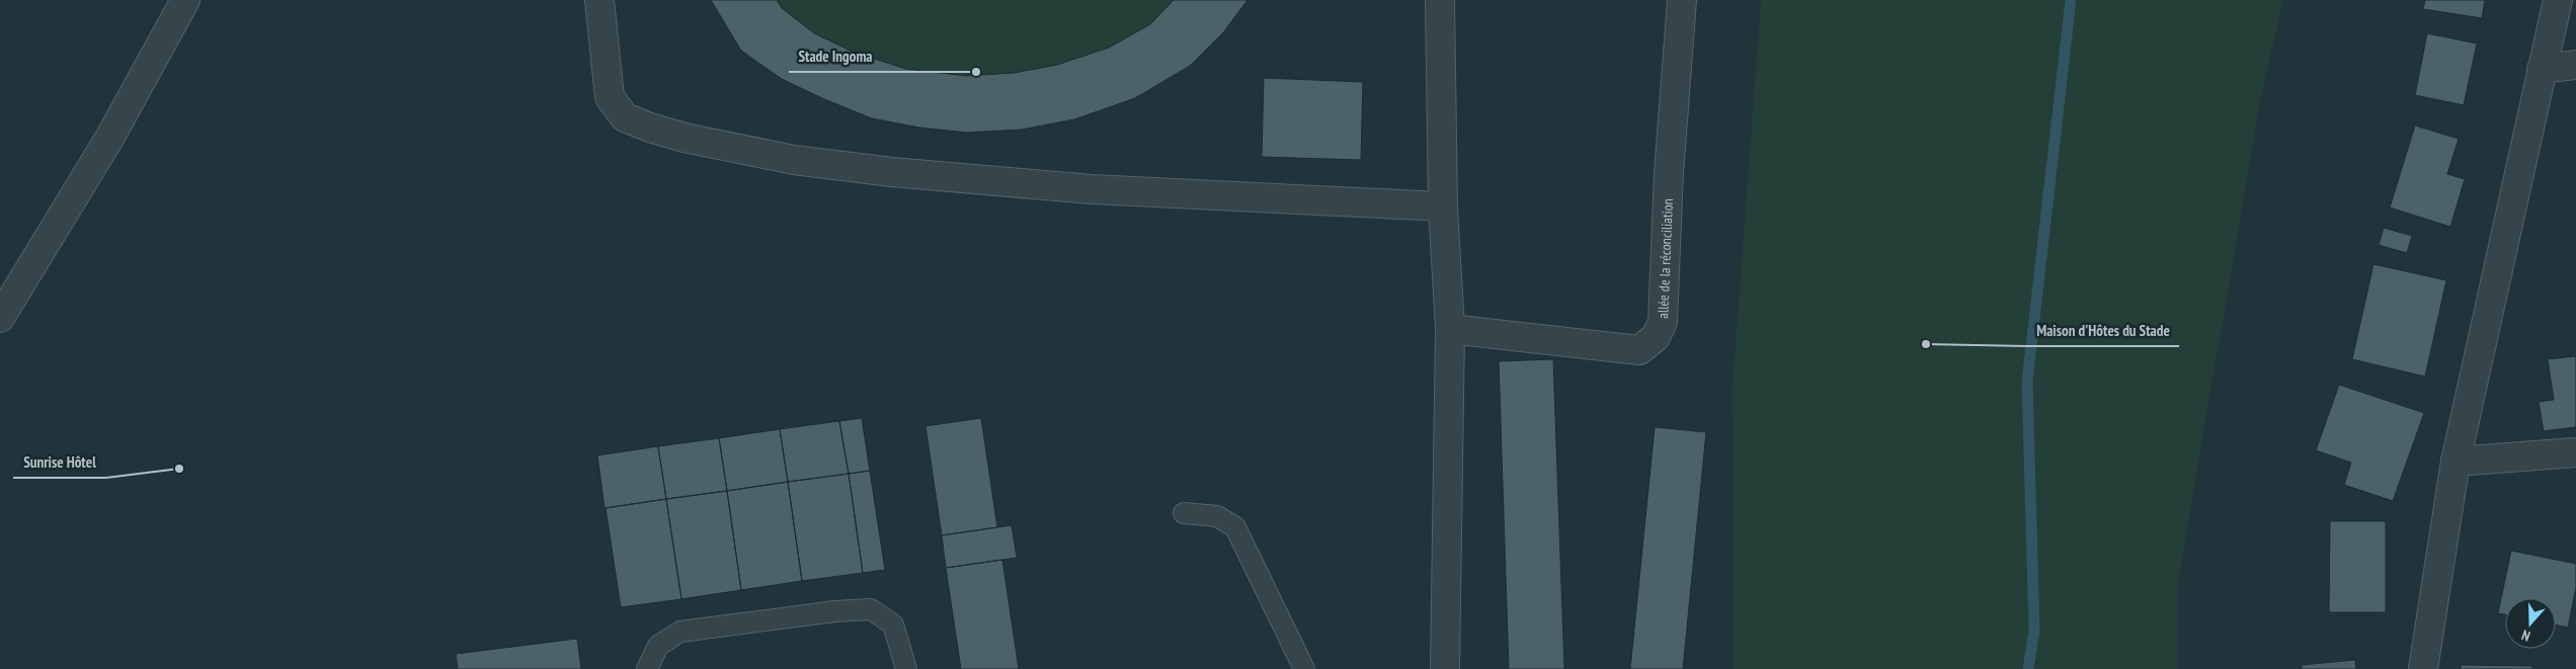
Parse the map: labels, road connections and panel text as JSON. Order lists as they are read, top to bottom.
{
  "streets": {
    "street": ["allée de la réconciliation"]
  },
  "places": ["Stade Ingoma", "Maison d'Hôtes du Stade", "Sunrise Hôtel"],
  "north": "bottom"
}
